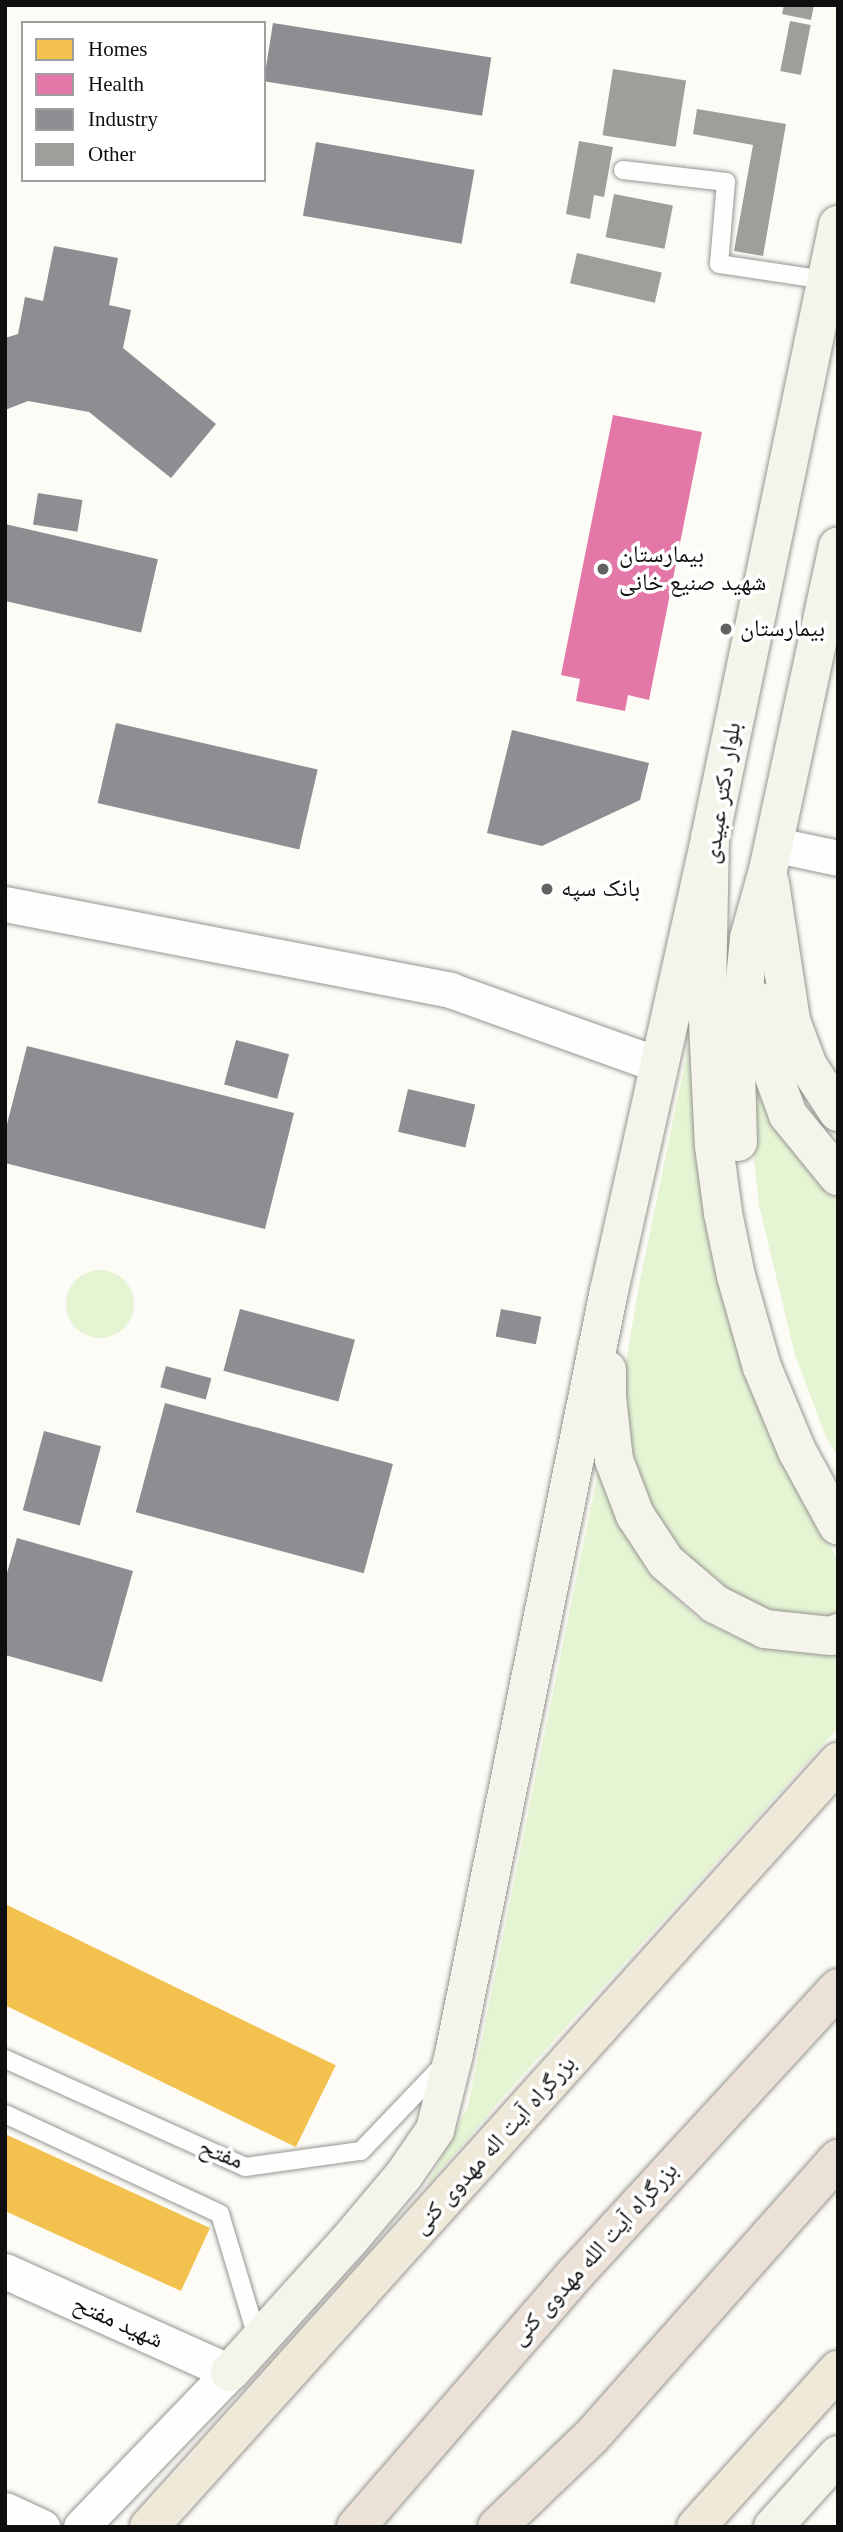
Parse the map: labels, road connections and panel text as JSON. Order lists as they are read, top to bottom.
{
  "streets": {
    "highway": ["بزرگراه آیت الله مهدوی کنی"],
    "main road": ["بلوار دکتر عبیدی", "بزرگراه آیت اله مهدوی کنی"],
    "street": ["شهید مفتح"],
    "lane": ["مفتح"]
  },
  "places": ["بیمارستان شهید صنیع خانی", "بیمارستان", "بانک سپه"],
  "legend": [
    "Homes",
    "Health",
    "Industry",
    "Other"
  ]
}
